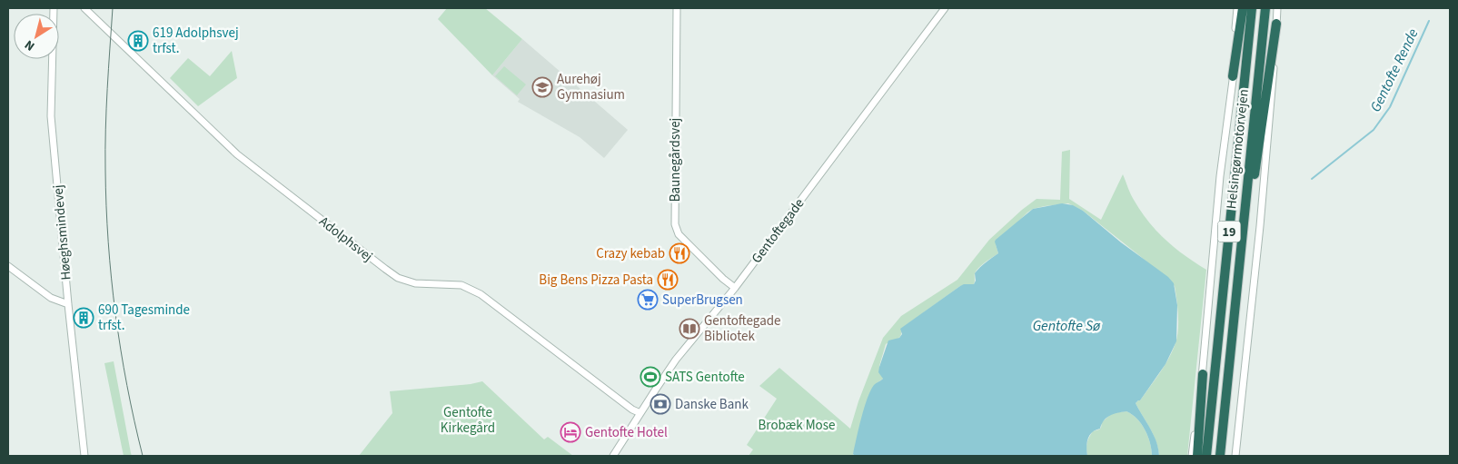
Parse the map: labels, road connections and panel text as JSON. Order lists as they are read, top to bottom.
{
  "streets": {
    "highway": ["Helsingørmotorvejen", "19"],
    "street": [
      "Baunegårdsvej",
      "Gentoftegade",
      "Høeghsmindevej",
      "Adolphsvej"
    ]
  },
  "crossings": [
    ["Baunegårdsvej", "Gentoftegade"],
    ["Gentoftegade", "Adolphsvej"]
  ],
  "water": ["Gentofte Rende", "Gentofte Sø"],
  "parks": ["Gentofte Kirkegård", "Brobæk Mose"],
  "places": {
    "building": ["619 Adolphsvej trfst.", "690 Tagesminde trfst."],
    "school or university": ["Aurehøj Gymnasium"],
    "restaurant": ["Crazy kebab", "Big Bens Pizza Pasta"],
    "supermarket": ["SuperBrugsen"],
    "library": ["Gentoftegade Bibliotek"],
    "sports": ["SATS Gentofte"],
    "bank": ["Danske Bank"],
    "hotel": ["Gentofte Hotel"]
  },
  "north": "bottom left"
}
